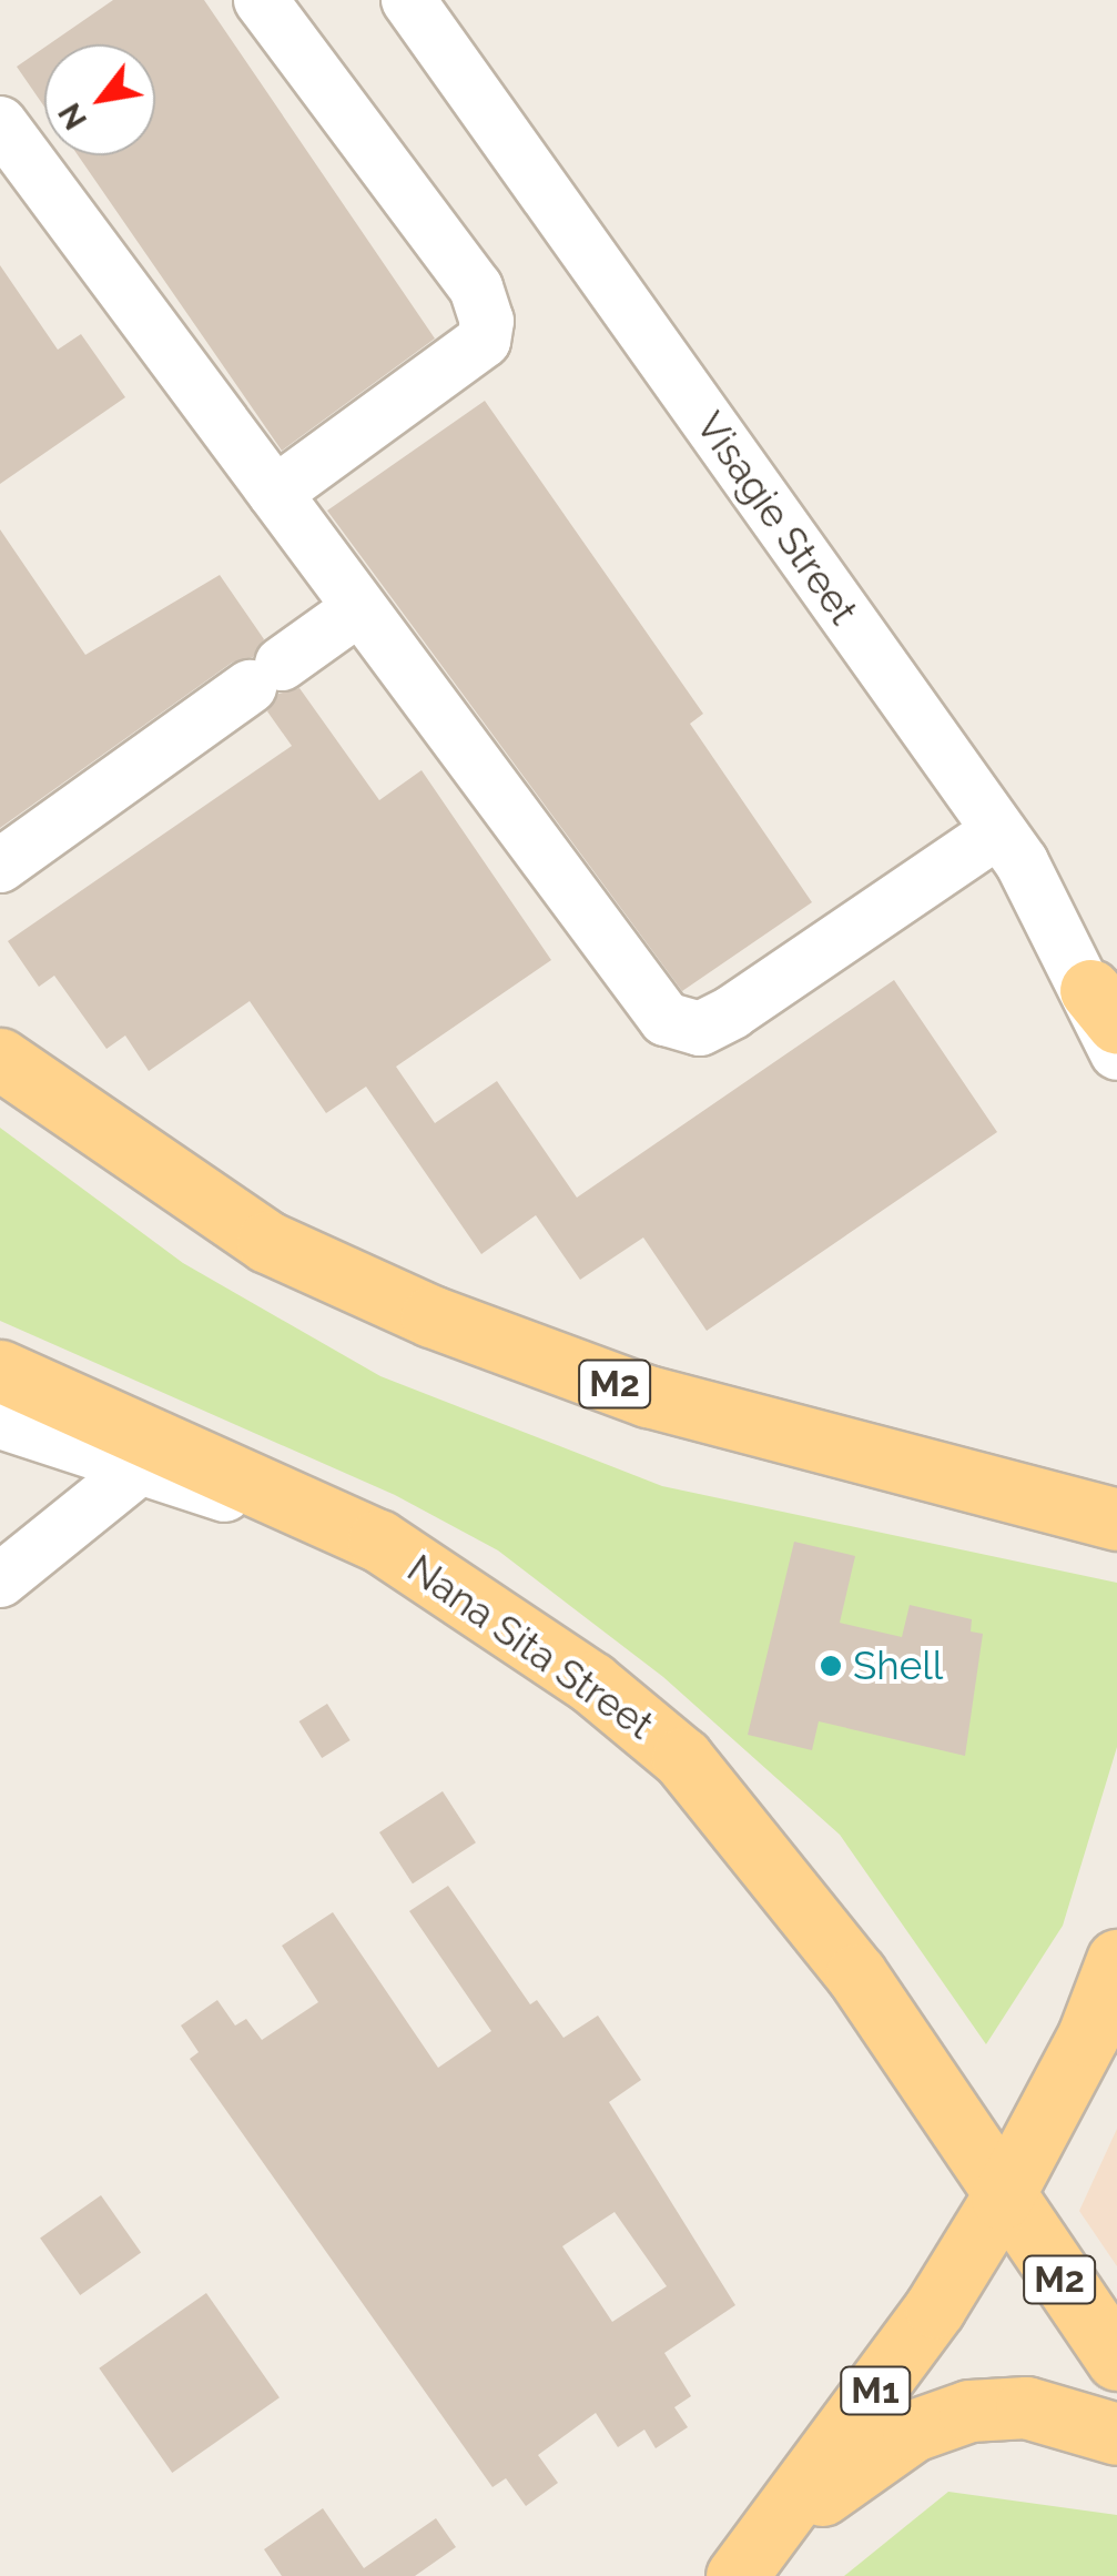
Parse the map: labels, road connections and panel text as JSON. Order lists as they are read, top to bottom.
{
  "streets": {
    "main road": ["M2", "Nana Sita Street", "M1"],
    "street": ["Visagie Street"]
  },
  "crossings": [
    ["M2", "Nana Sita Street"],
    ["M2", "M1"],
    ["Nana Sita Street", "M1"]
  ],
  "places": ["Shell"],
  "north": "bottom left"
}
